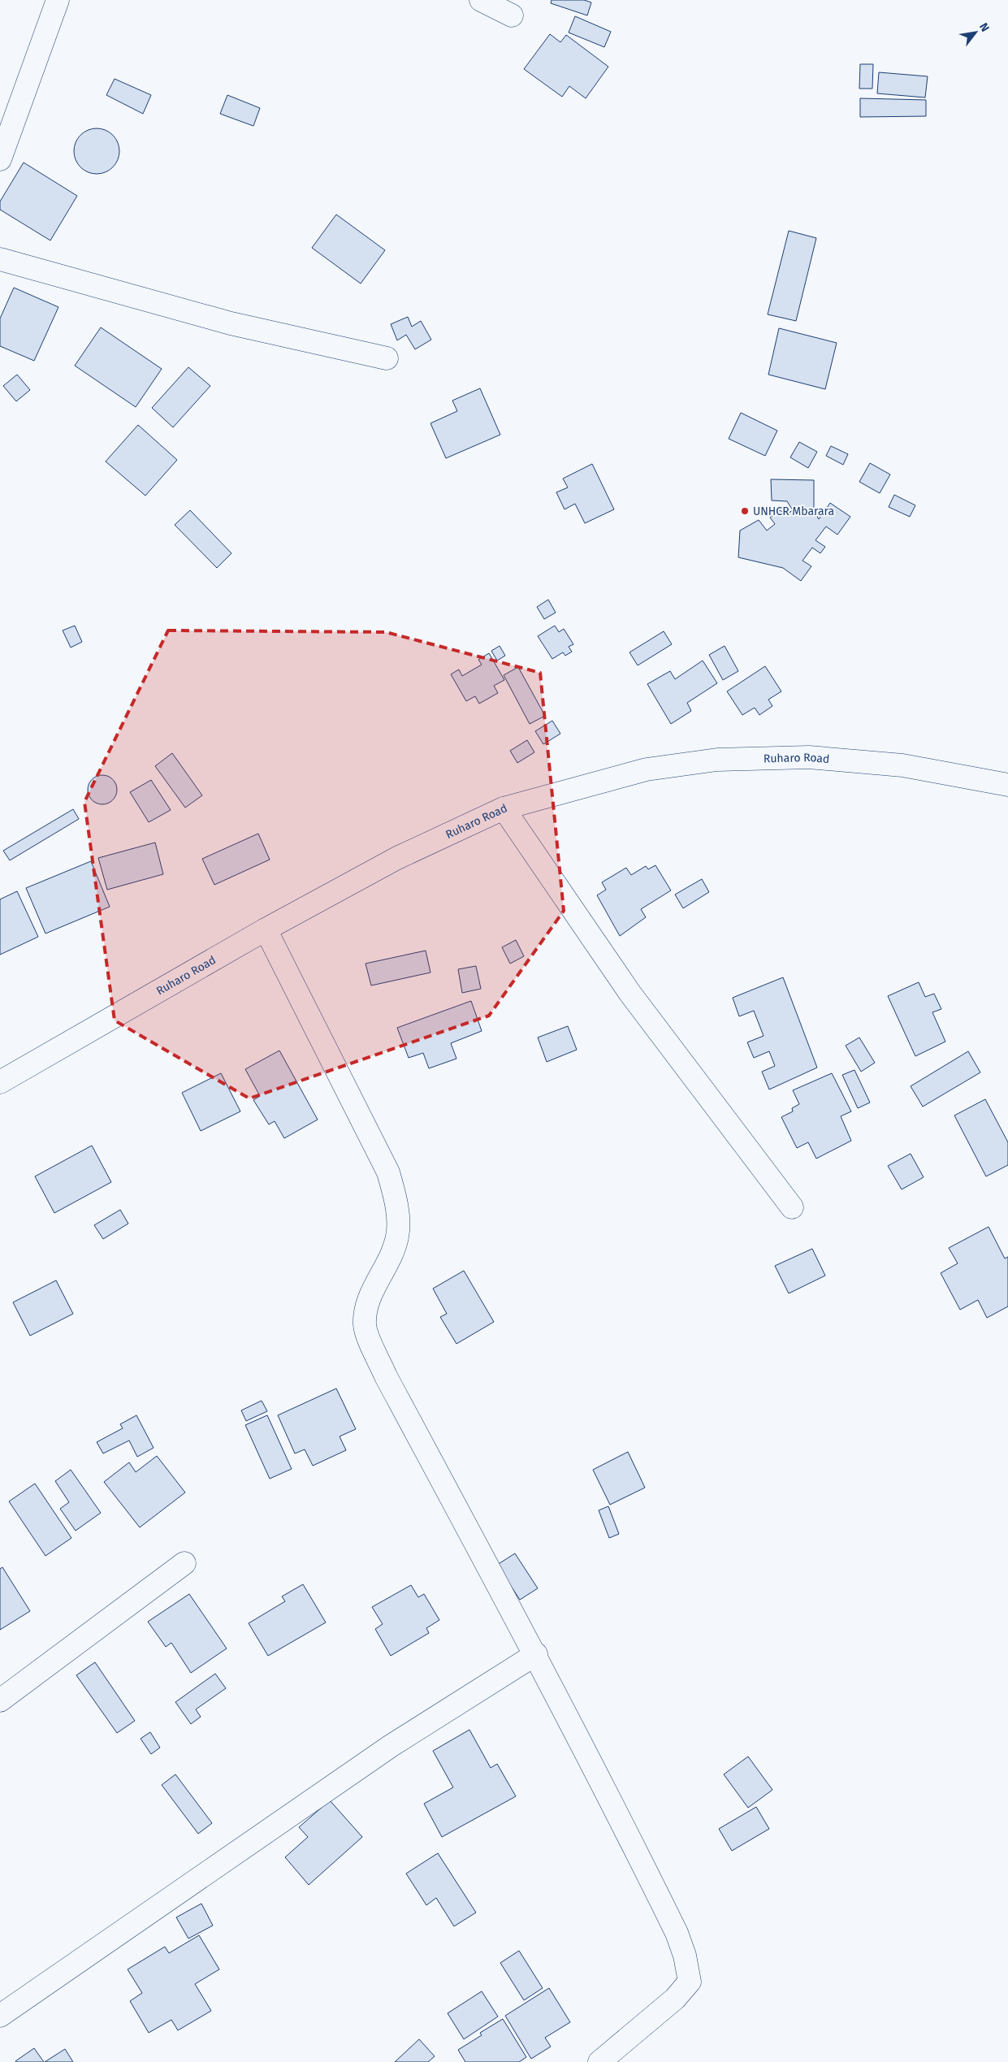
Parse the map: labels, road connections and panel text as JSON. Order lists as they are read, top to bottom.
{
  "streets": {
    "street": ["Ruharo Road"]
  },
  "places": ["UNHCR Mbarara"],
  "north": "top right"
}
